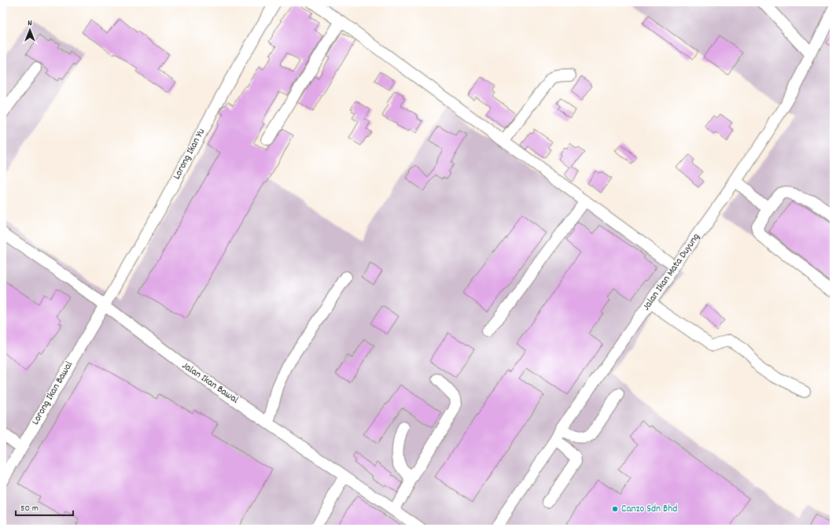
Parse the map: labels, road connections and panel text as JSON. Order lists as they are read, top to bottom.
{
  "streets": {
    "street": [
      "Lorong Ikan Yu",
      "Jalan Ikan Mata Duyung",
      "Jalan Ikan Bawal",
      "Lorong Ikan Bawal"
    ]
  },
  "crossings": [
    ["Lorong Ikan Yu", "Jalan Ikan Bawal"],
    ["Lorong Ikan Yu", "Lorong Ikan Bawal"],
    ["Jalan Ikan Bawal", "Lorong Ikan Bawal"]
  ],
  "places": ["Canzo Sdn Bhd"],
  "scale_bar": "50 m",
  "north": "top"
}
